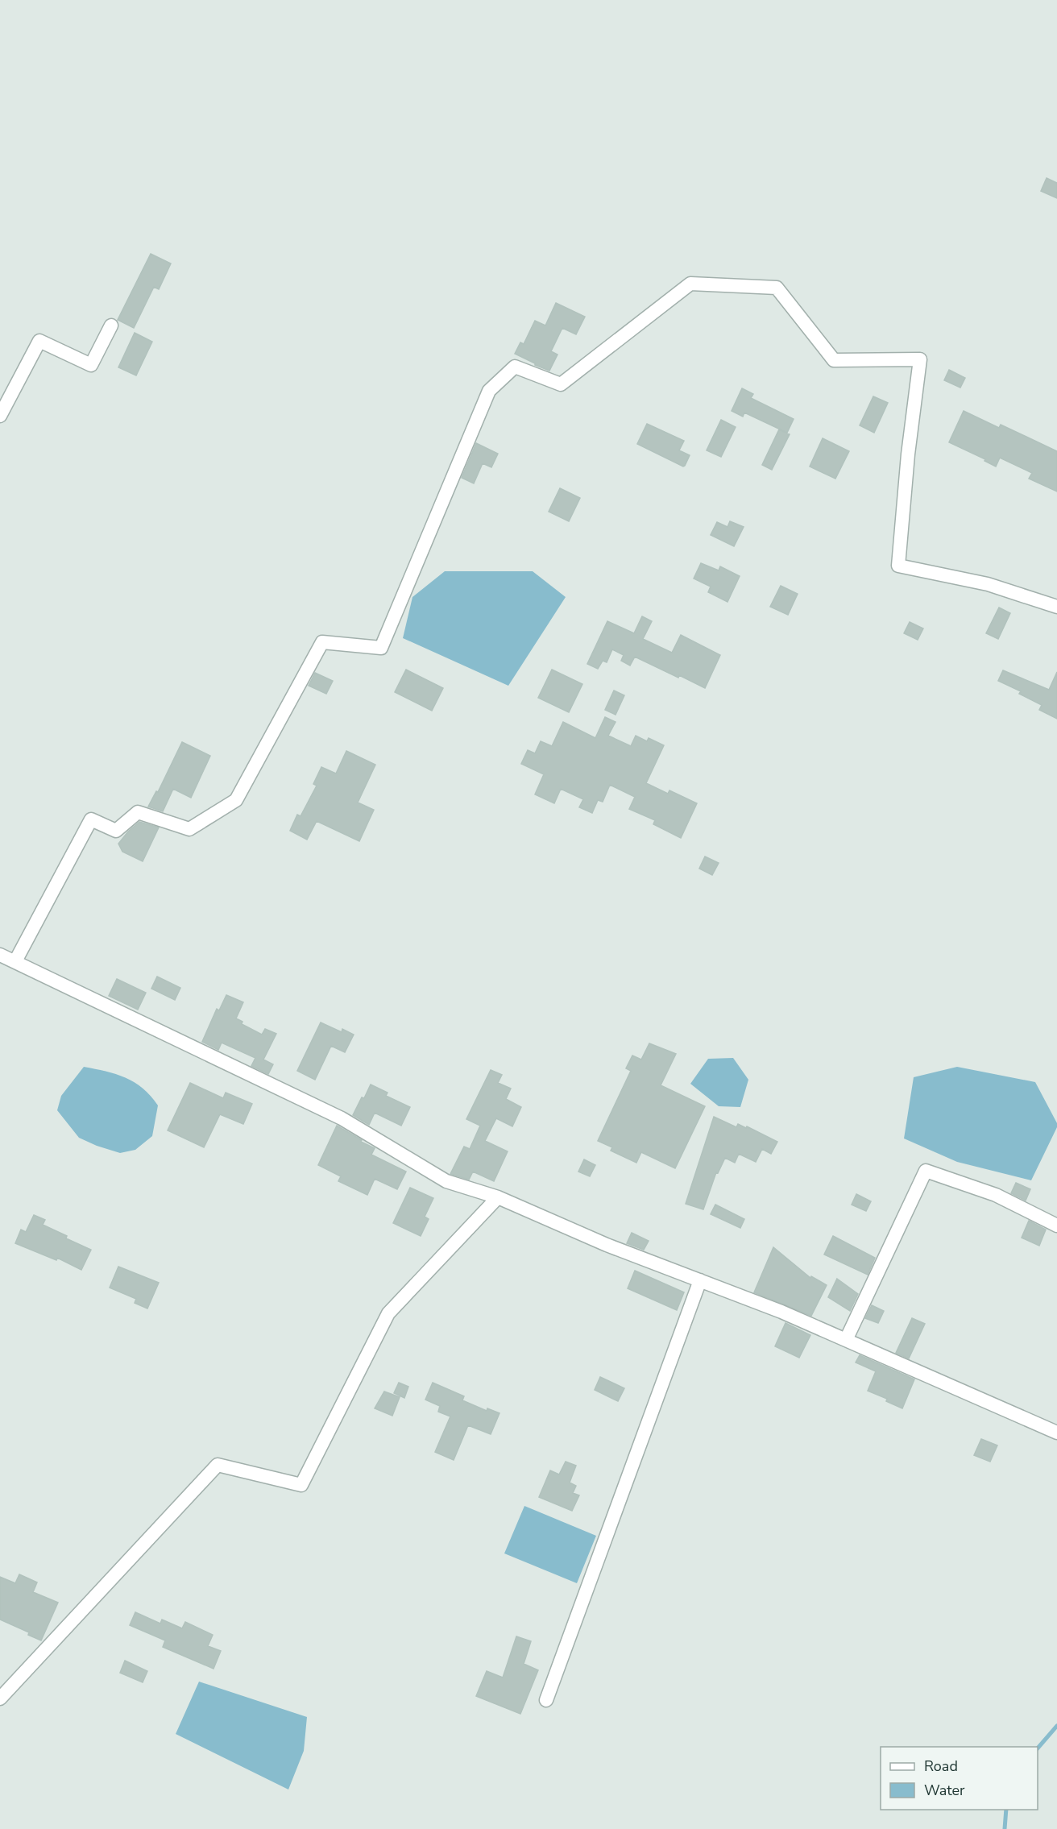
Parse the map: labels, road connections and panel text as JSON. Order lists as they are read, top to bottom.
{
  "legend": ["Road", "Water"]
}
